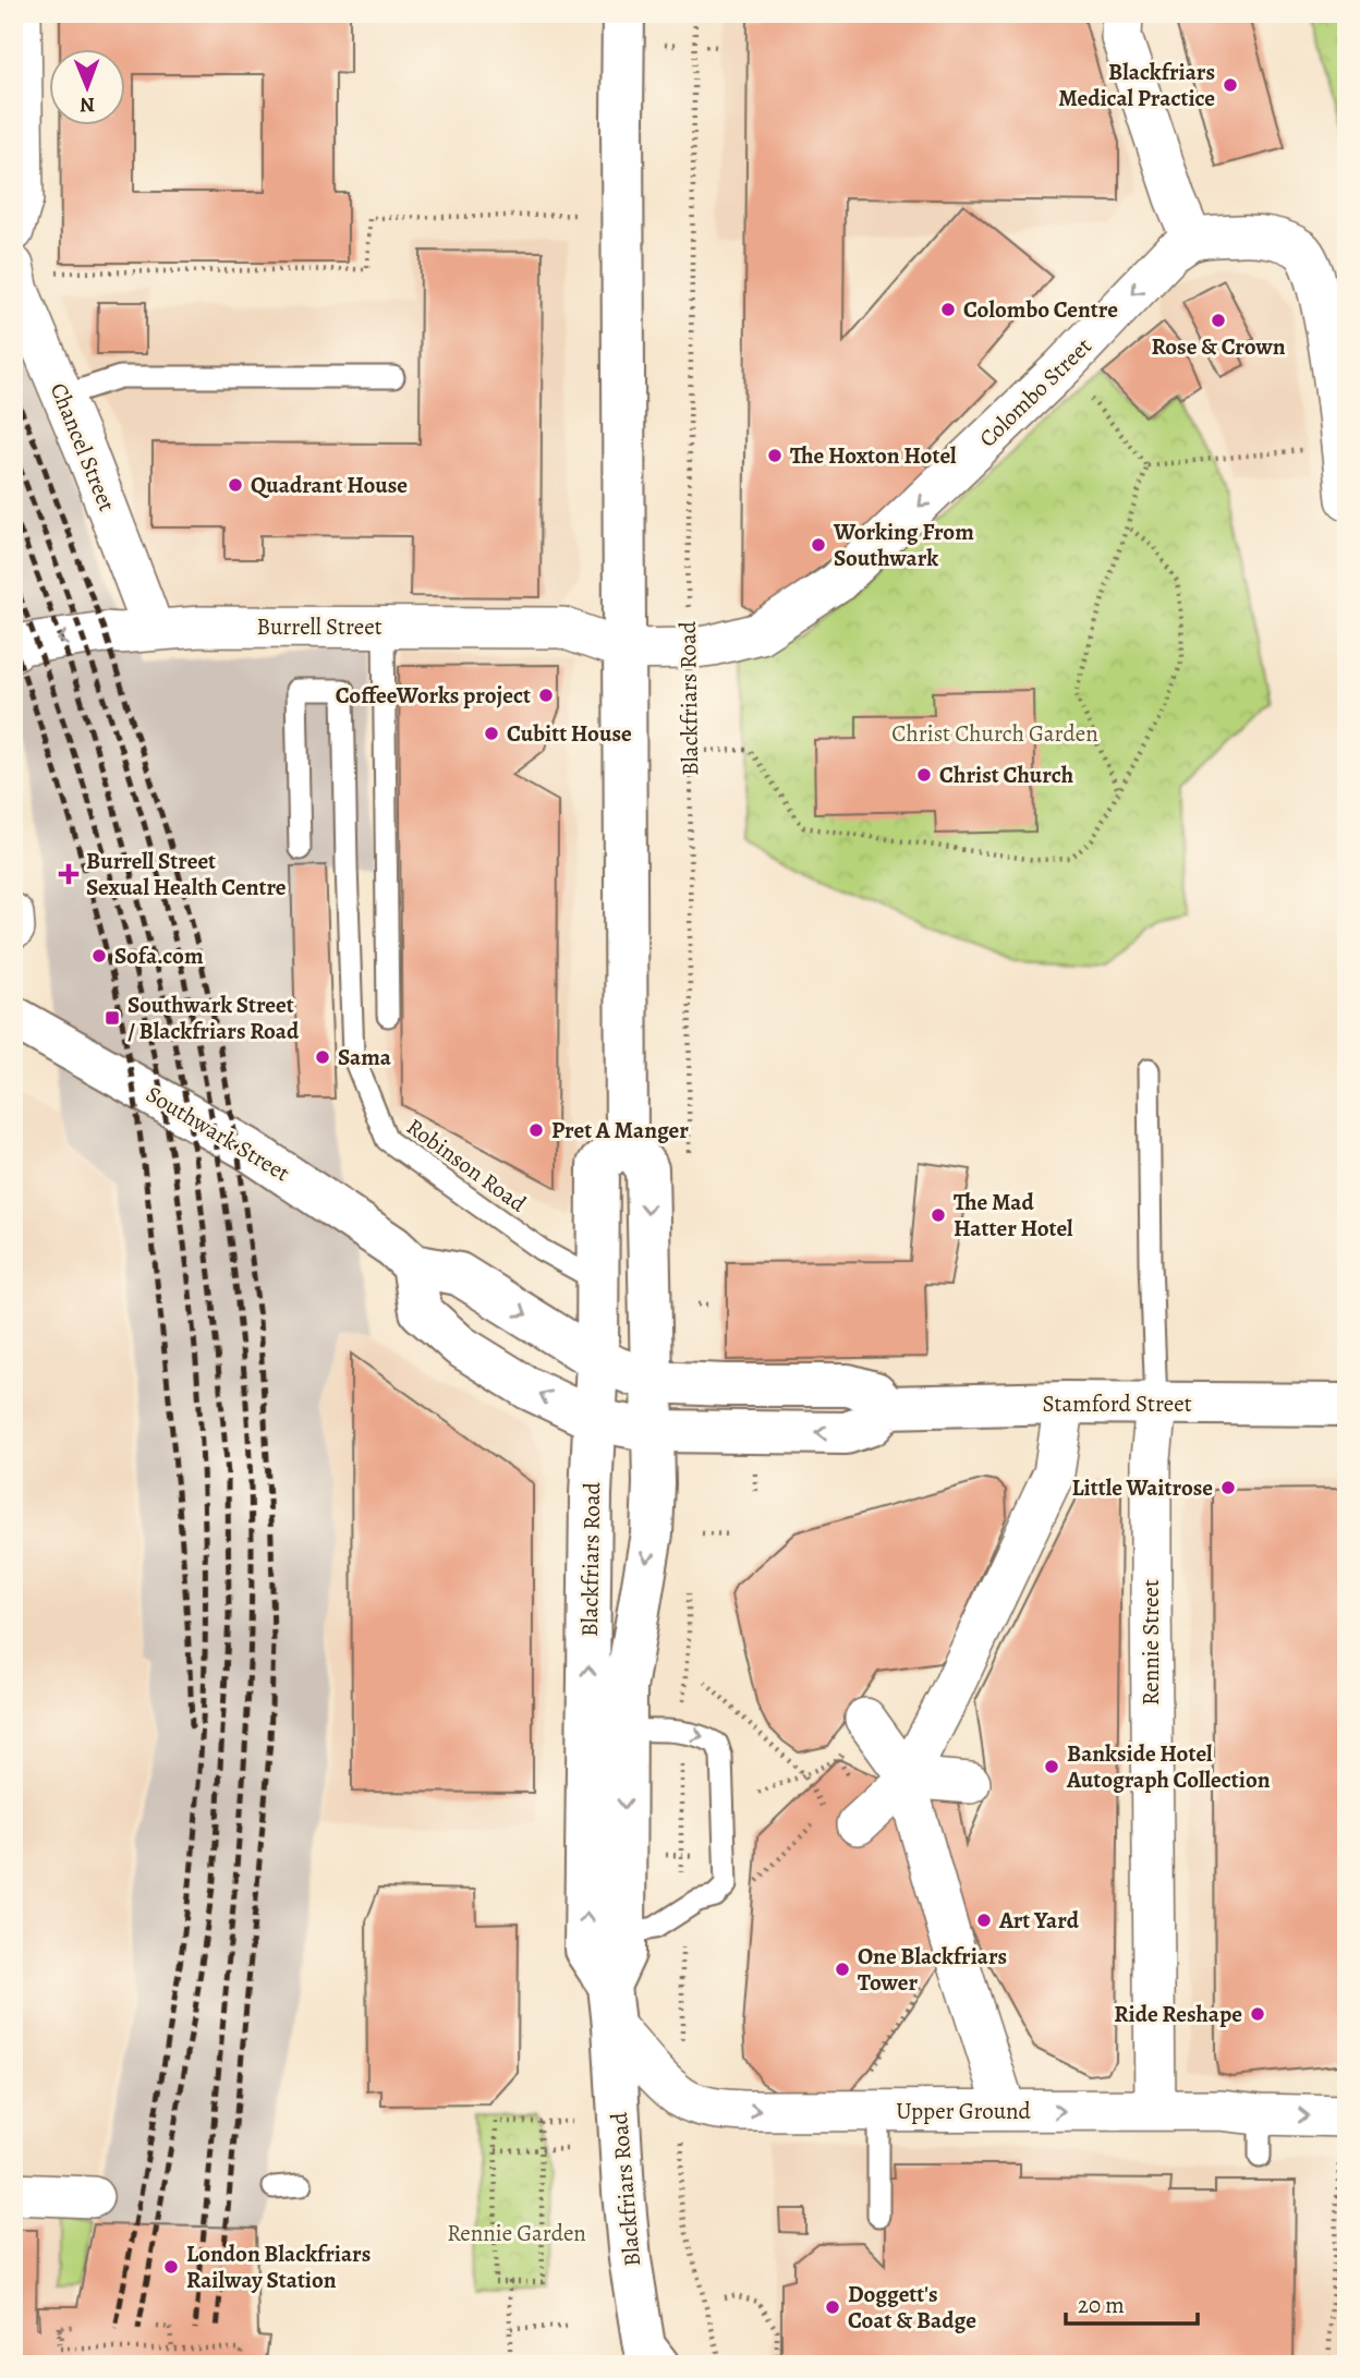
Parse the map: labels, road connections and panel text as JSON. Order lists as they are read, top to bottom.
{
  "streets": {
    "main road": ["Blackfriars Road", "Southwark Street", "Stamford Street"],
    "street": [
      "Colombo Street",
      "Chancel Street",
      "Burrell Street",
      "Rennie Street",
      "Upper Ground"
    ],
    "lane": ["Robinson Road"]
  },
  "crossings": [
    ["Colombo Street", "Burrell Street"],
    ["Colombo Street", "Blackfriars Road"],
    ["Chancel Street", "Burrell Street"],
    ["Blackfriars Road", "Southwark Street"],
    ["Blackfriars Road", "Robinson Road"],
    ["Blackfriars Road", "Upper Ground"],
    ["Stamford Street", "Rennie Street"],
    ["Rennie Street", "Upper Ground"]
  ],
  "one_way": ["Colombo Street", "Upper Ground"],
  "parks": ["Christ Church Garden", "Rennie Garden"],
  "places": {
    "other": [
      "Blackfriars Medical Practice",
      "Colombo Centre",
      "Rose & Crown",
      "The Hoxton Hotel",
      "Quadrant House",
      "Working From Southwark",
      "CoffeeWorks project",
      "Cubitt House",
      "Christ Church",
      "Sofa.com",
      "Sama",
      "Pret A Manger",
      "The Mad Hatter Hotel",
      "Little Waitrose",
      "Bankside Hotel Autograph Collection",
      "Art Yard",
      "One Blackfriars Tower",
      "Ride Reshape",
      "London Blackfriars Railway Station",
      "Doggett's Coat & Badge"
    ],
    "health": ["Burrell Street Sexual Health Centre"],
    "transit": ["Southwark Street / Blackfriars Road"]
  },
  "scale_bar": "20 m",
  "north": "bottom"
}
